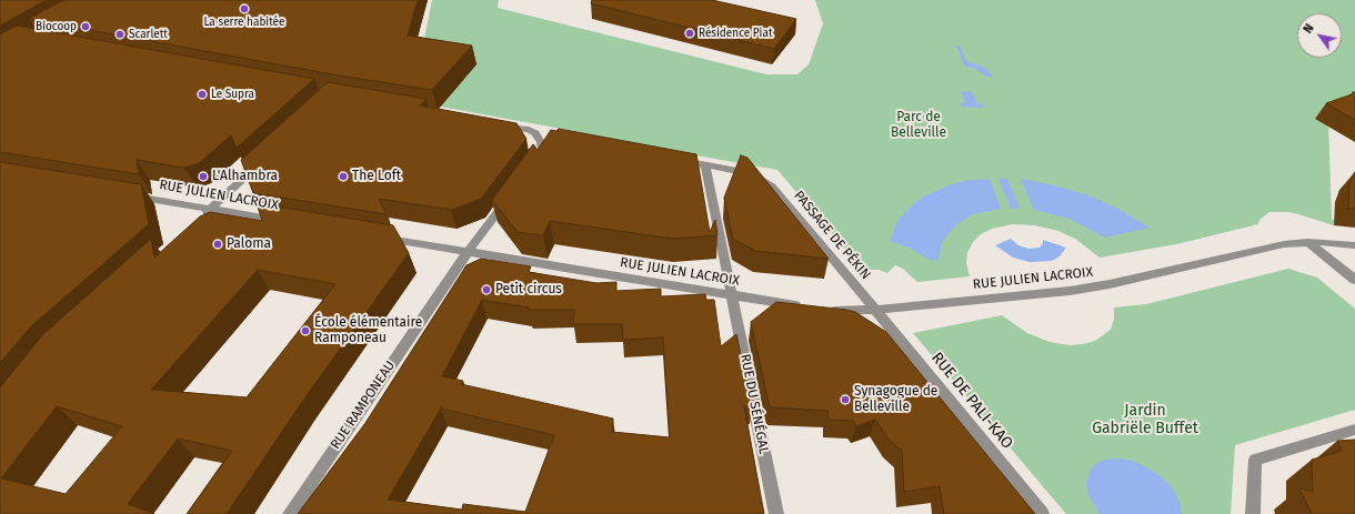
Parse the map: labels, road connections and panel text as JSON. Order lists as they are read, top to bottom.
{
  "streets": {
    "street": [
      "RUE JULIEN LACROIX",
      "PASSAGE DE PÉKIN",
      "RUE DE PALI-KAO",
      "RUE DU SÉNÉGAL",
      "RUE RAMPONEAU"
    ]
  },
  "crossings": [
    ["RUE JULIEN LACROIX", "PASSAGE DE PÉKIN"],
    ["RUE JULIEN LACROIX", "RUE DE PALI-KAO"],
    ["RUE JULIEN LACROIX", "RUE DU SÉNÉGAL"],
    ["RUE JULIEN LACROIX", "RUE RAMPONEAU"],
    ["PASSAGE DE PÉKIN", "RUE DE PALI-KAO"]
  ],
  "parks": ["Parc de Belleville", "Jardin Gabriële Buffet"],
  "places": [
    "La serre habitée",
    "Biocoop",
    "Résidence Piat",
    "Scarlett",
    "Le Supra",
    "L'Alhambra",
    "The Loft",
    "Paloma",
    "Petit circus",
    "École élémentaire Ramponeau",
    "Synagogue de Belleville"
  ],
  "north": "top left"
}
